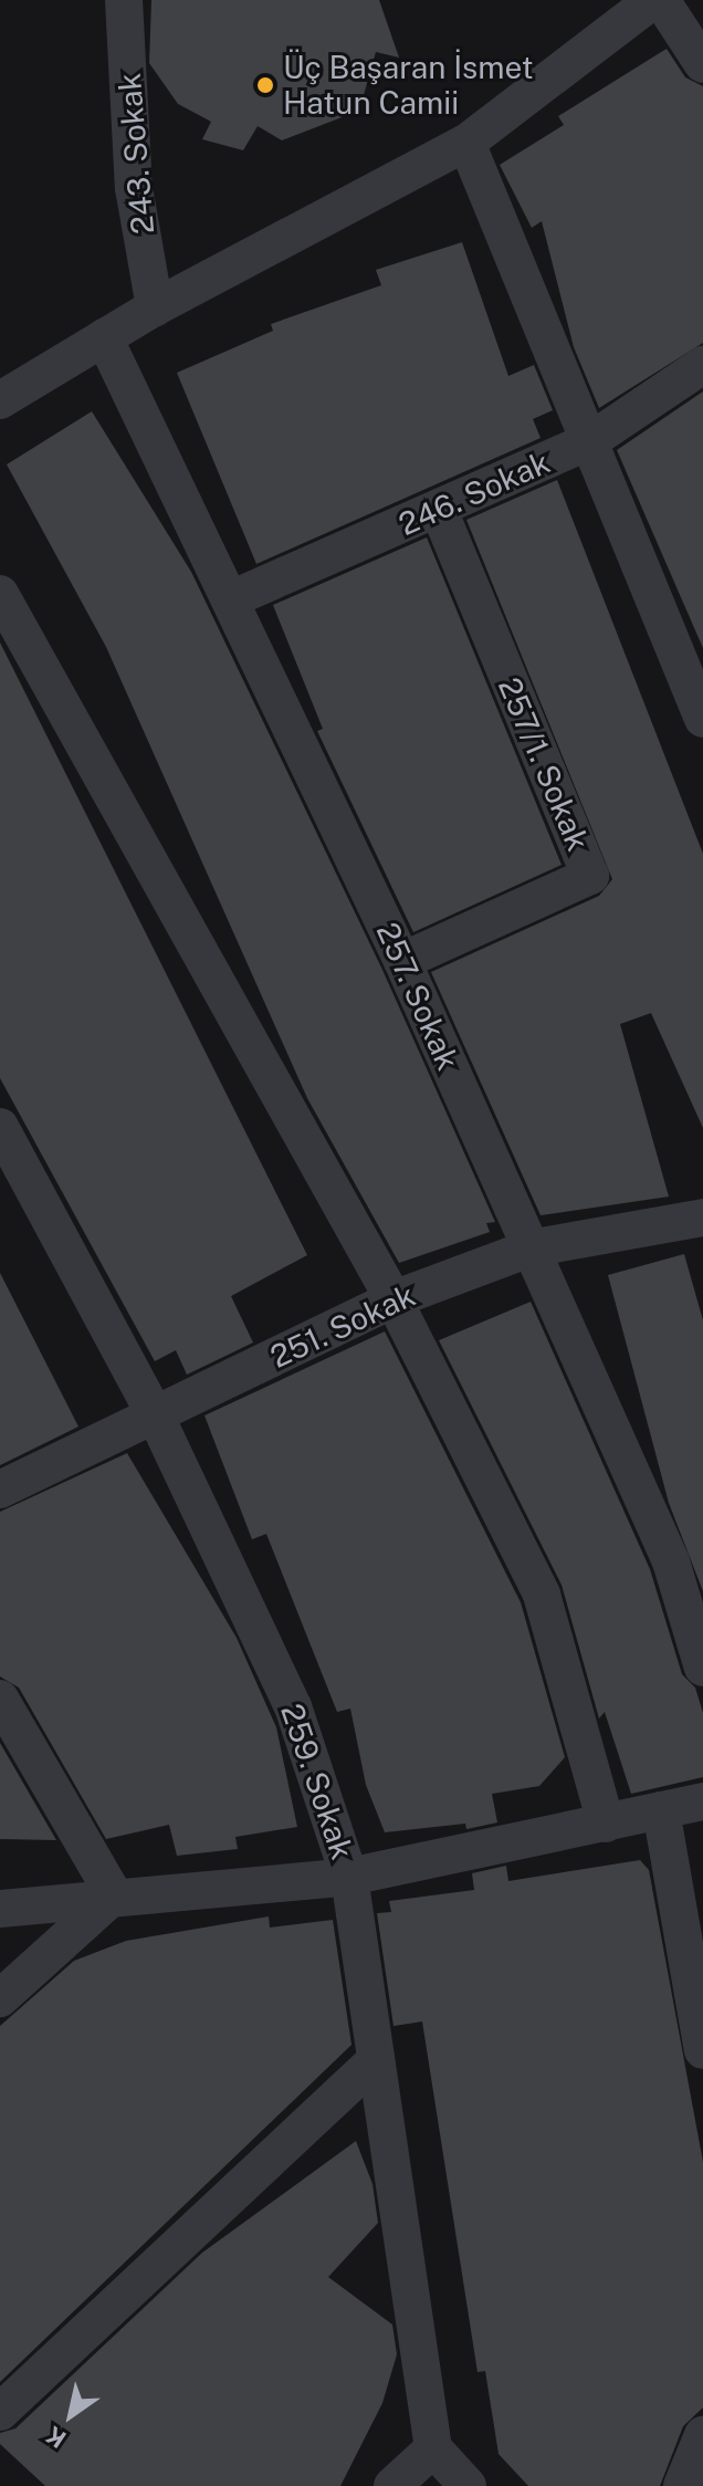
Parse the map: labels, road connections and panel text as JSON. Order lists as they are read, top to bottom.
{
  "streets": {
    "street": [
      "243. Sokak",
      "246. Sokak",
      "257/1. Sokak",
      "257. Sokak",
      "251. Sokak",
      "259. Sokak"
    ]
  },
  "crossings": [
    ["246. Sokak", "257/1. Sokak"],
    ["246. Sokak", "257. Sokak"],
    ["257/1. Sokak", "257. Sokak"],
    ["257. Sokak", "251. Sokak"],
    ["251. Sokak", "259. Sokak"]
  ],
  "places": ["Üç Başaran İsmet Hatun Camii"],
  "north": "bottom left"
}
